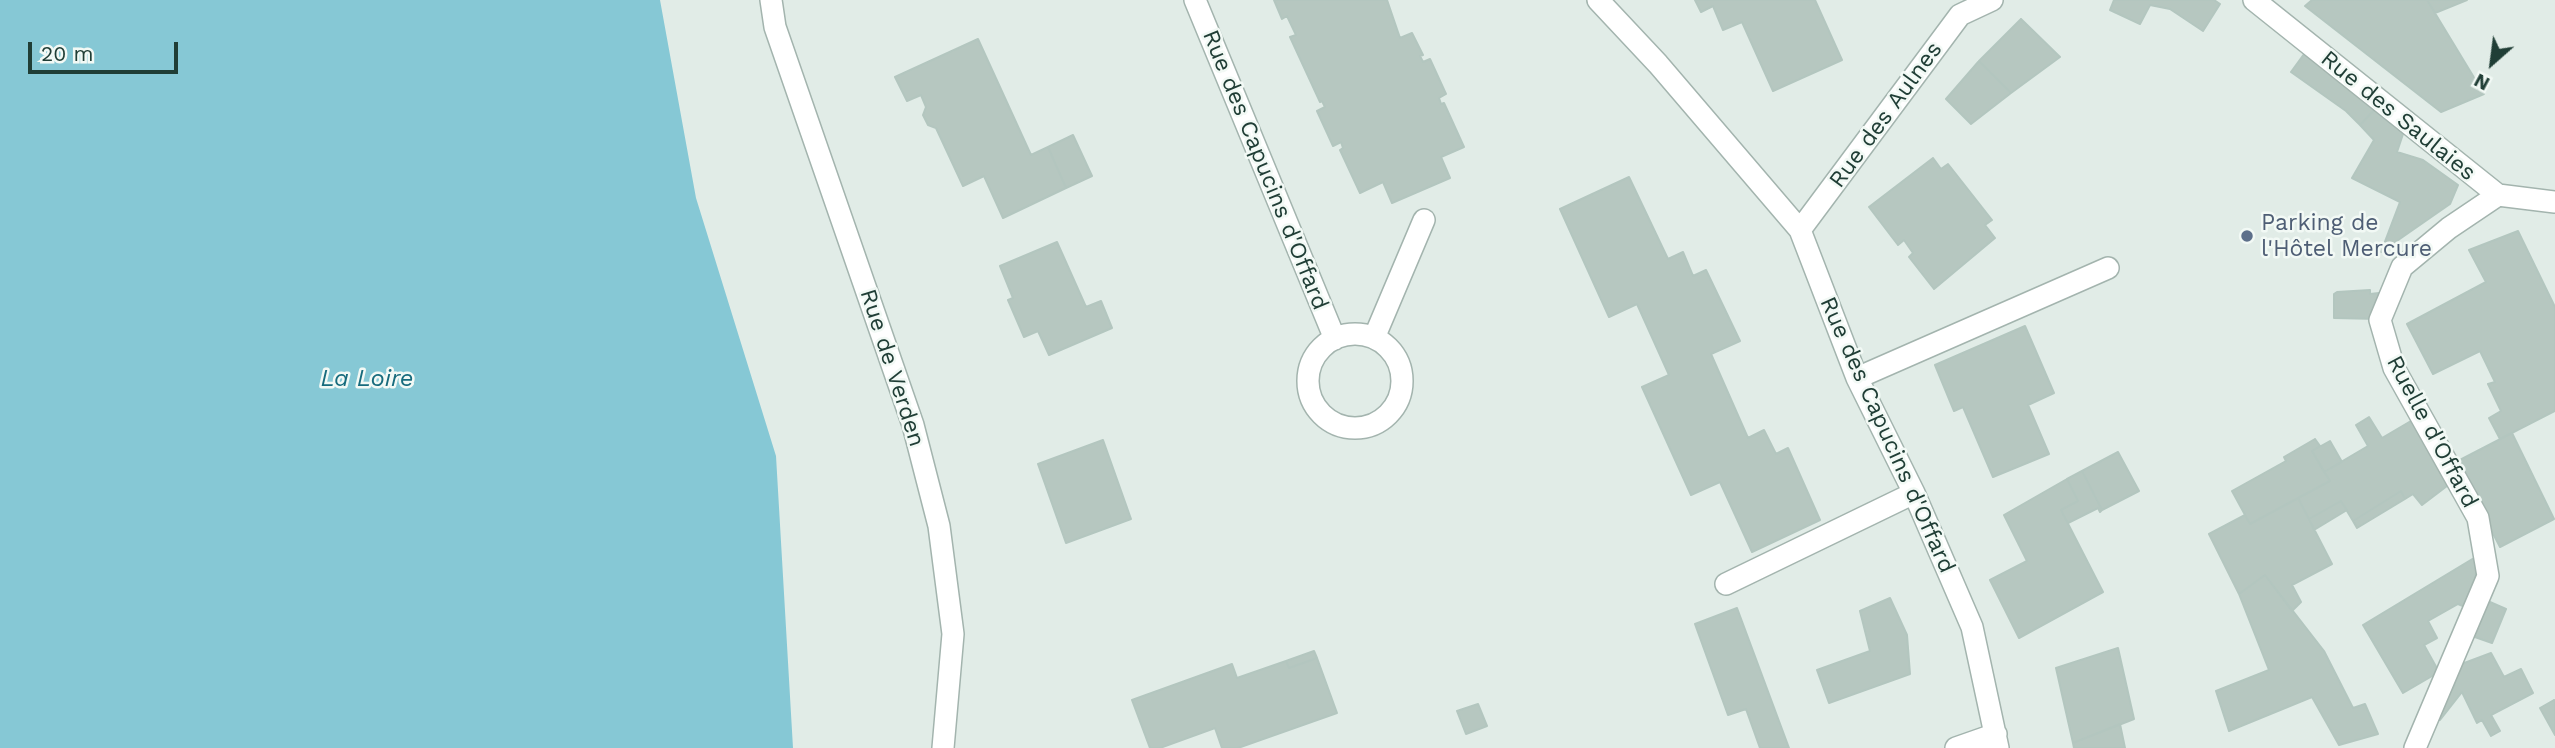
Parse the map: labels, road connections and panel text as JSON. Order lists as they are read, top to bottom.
{
  "streets": {
    "street": [
      "Rue des Aulnes",
      "Rue des Saulaies",
      "Rue des Capucins d'Offard",
      "Rue de Verden",
      "Ruelle d'Offard"
    ]
  },
  "crossings": [
    ["Rue des Aulnes", "Rue des Capucins d'Offard"],
    ["Rue des Saulaies", "Ruelle d'Offard"]
  ],
  "water": ["La Loire"],
  "places": ["Parking de l'Hôtel Mercure"],
  "scale_bar": "20 m",
  "north": "bottom left"
}
